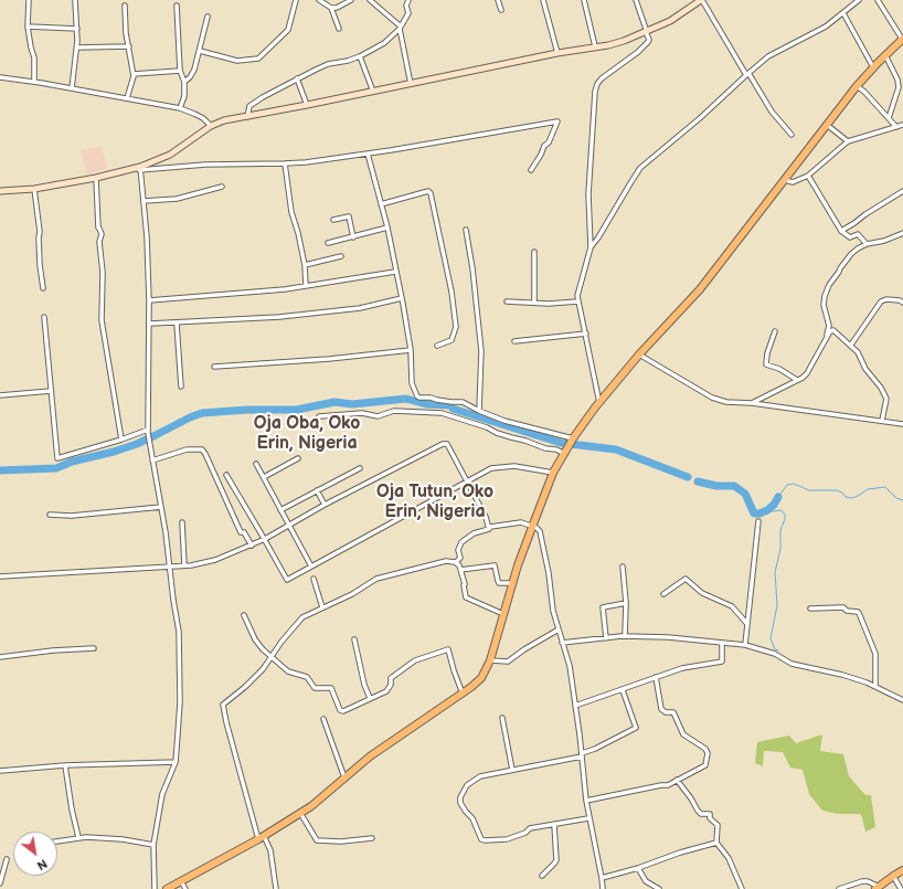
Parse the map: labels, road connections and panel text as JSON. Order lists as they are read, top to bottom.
{
  "districts": ["Oja Oba, Oko Erin, Nigeria", "Oja Tutun, Oko Erin, Nigeria"],
  "north": "bottom right"
}
